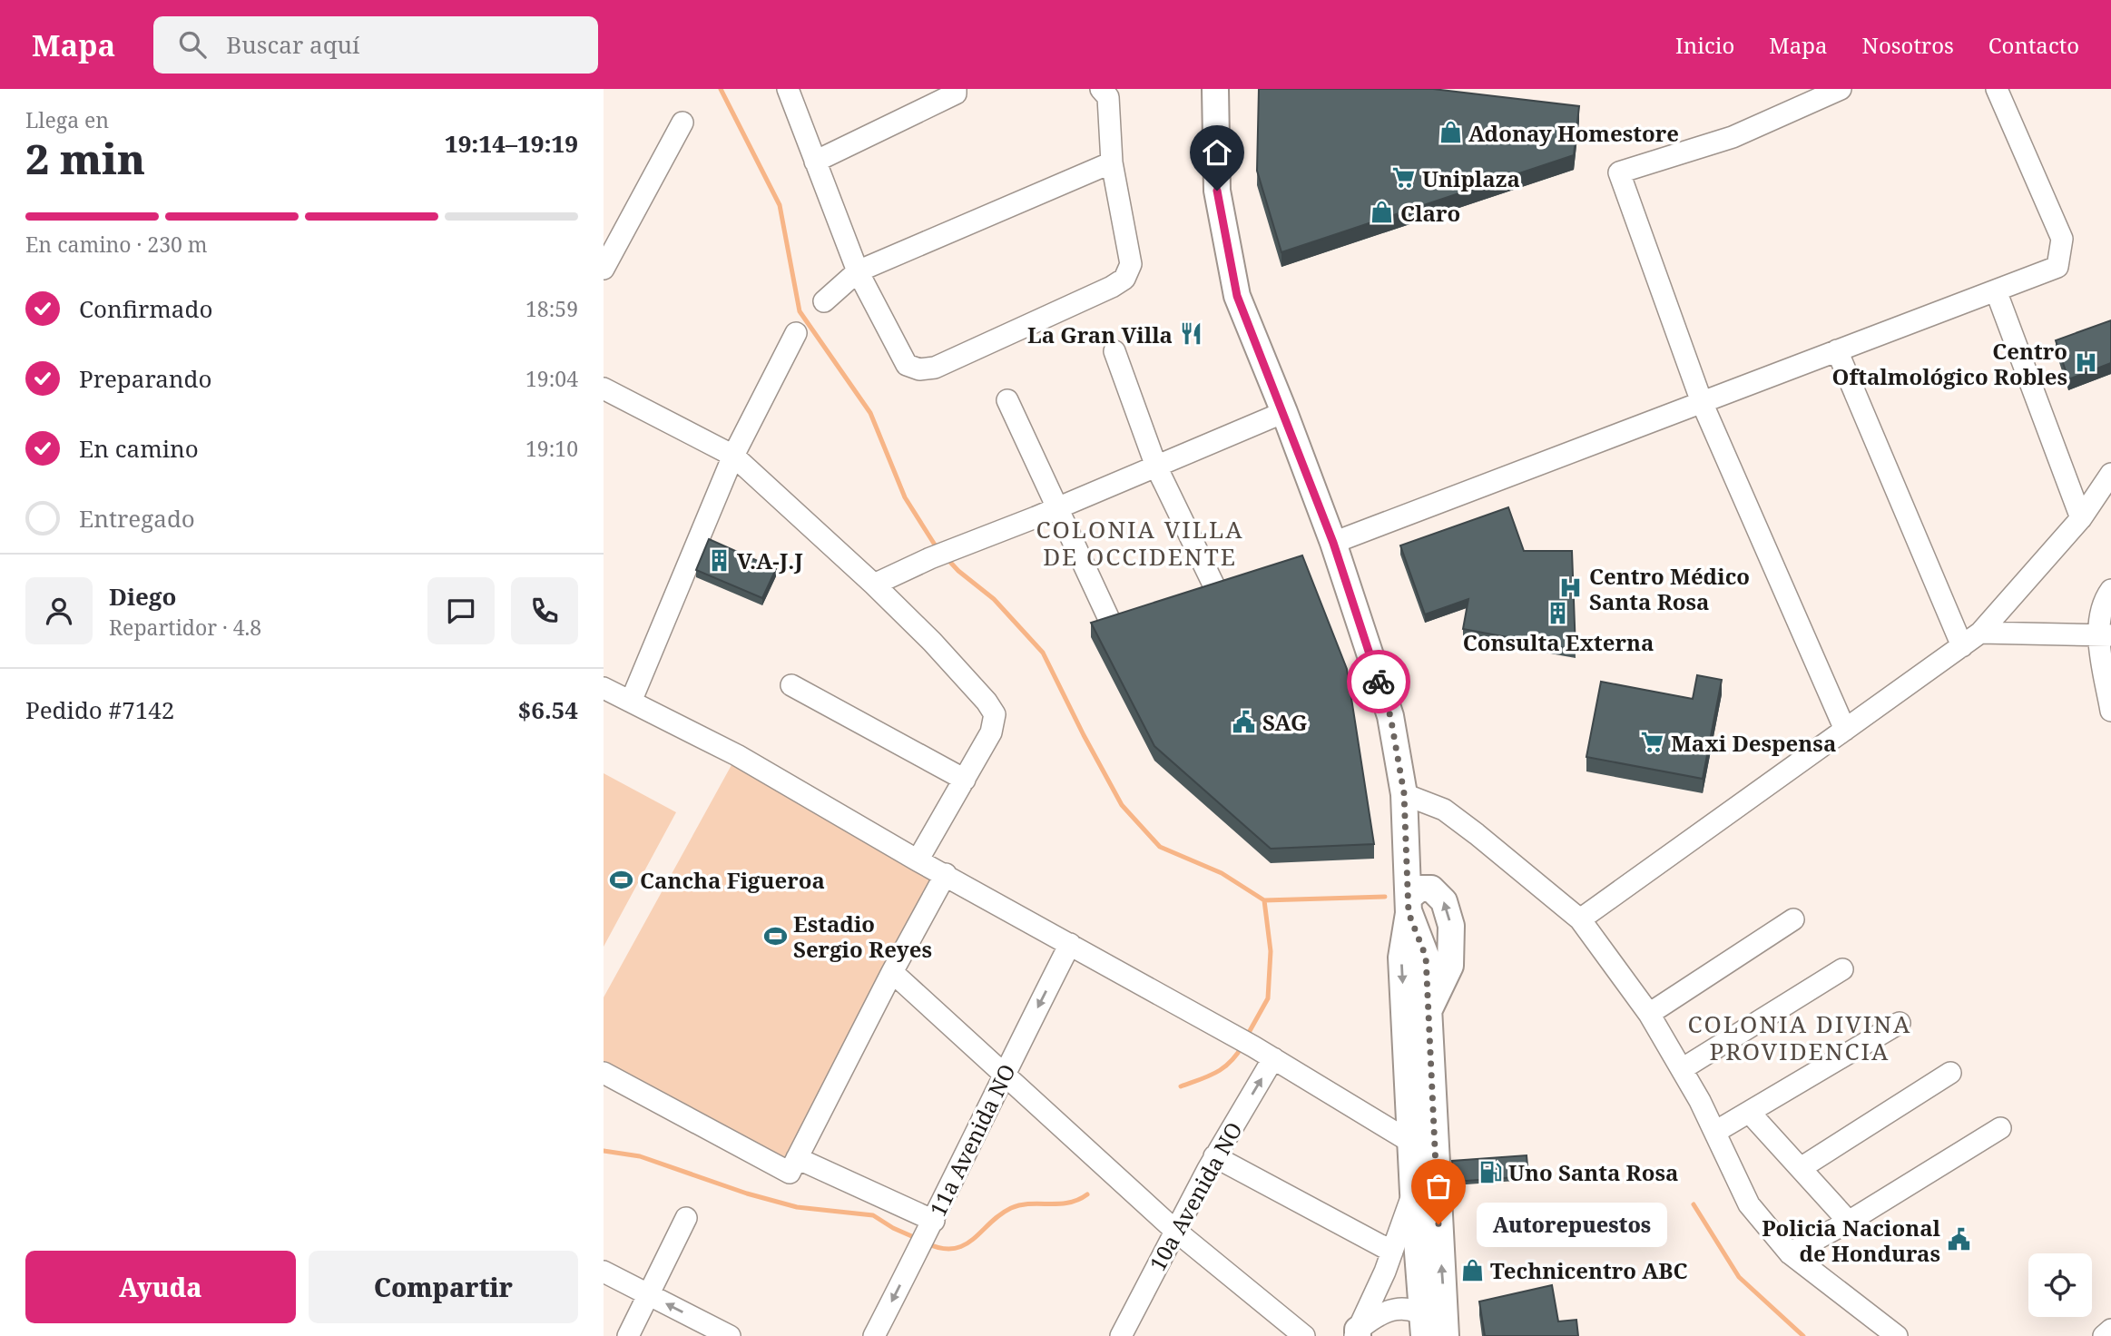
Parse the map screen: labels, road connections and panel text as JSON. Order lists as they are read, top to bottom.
{
  "streets": {
    "street": ["11a Avenida NO", "10a Avenida NO"]
  },
  "one_way": ["10a Avenida NO"],
  "districts": ["COLONIA VILLA DE OCCIDENTE", "COLONIA DIVINA PROVIDENCIA"],
  "places": {
    "shop": ["Adonay Homestore", "Claro", "Technicentro ABC"],
    "supermarket": ["Uniplaza", "Maxi Despensa"],
    "restaurant": ["La Gran Villa"],
    "hospital": ["Centro Oftalmológico Robles", "Centro Médico Santa Rosa"],
    "building": ["V.A-J.J", "Consulta Externa"],
    "public building": ["SAG", "Policia Nacional de Honduras"],
    "sports": ["Cancha Figueroa", "Estadio Sergio Reyes"],
    "fuel station": ["Uno Santa Rosa"],
    "other": ["Autorepuestos"]
  },
  "page": {
    "header": "Mapa",
    "search": "Buscar aquí",
    "nav": [
      "Inicio",
      "Mapa",
      "Nosotros",
      "Contacto"
    ],
    "heading": ["2 min", "Llega en", "19:14–19:19"],
    "panel": [
      "Diego",
      "Repartidor · 4.8",
      "Pedido #7142",
      "$6.54"
    ],
    "bar": "En camino · 230 m",
    "list": [
      ["Confirmado", "18:59"],
      ["Preparando", "19:04"],
      ["En camino", "19:10"],
      "Entregado"
    ],
    "bubble": "Autorepuestos",
    "buttons": ["Ayuda", "Compartir"]
  }
}
